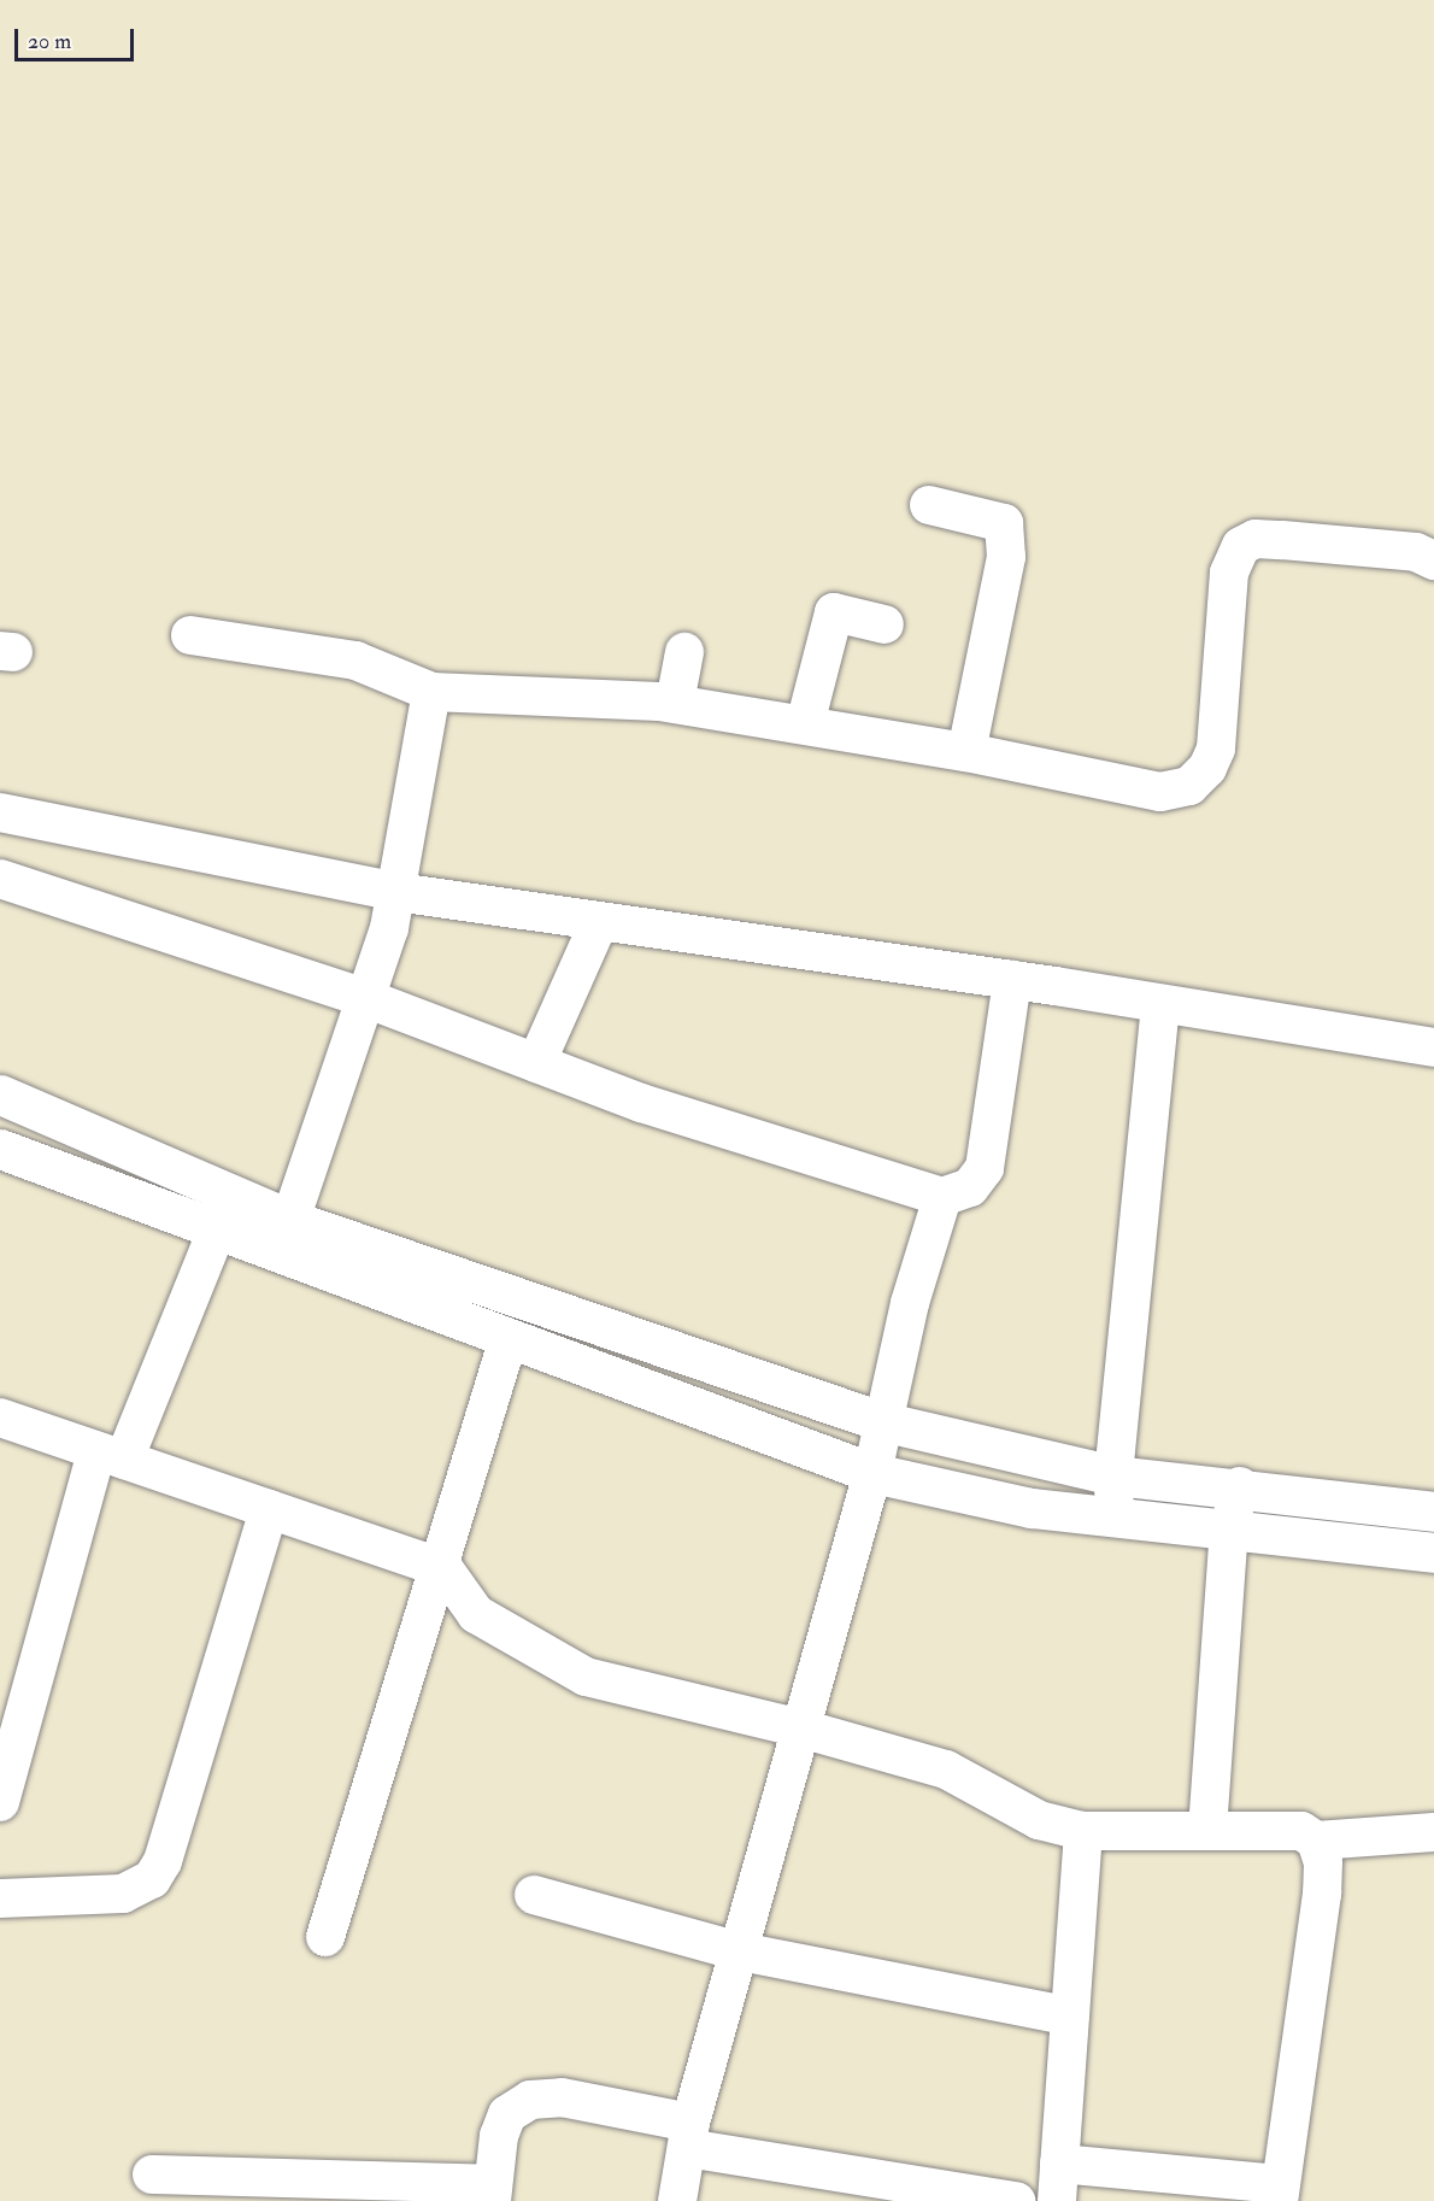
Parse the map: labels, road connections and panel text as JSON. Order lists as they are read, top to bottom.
{
  "scale_bar": "20 m"
}
